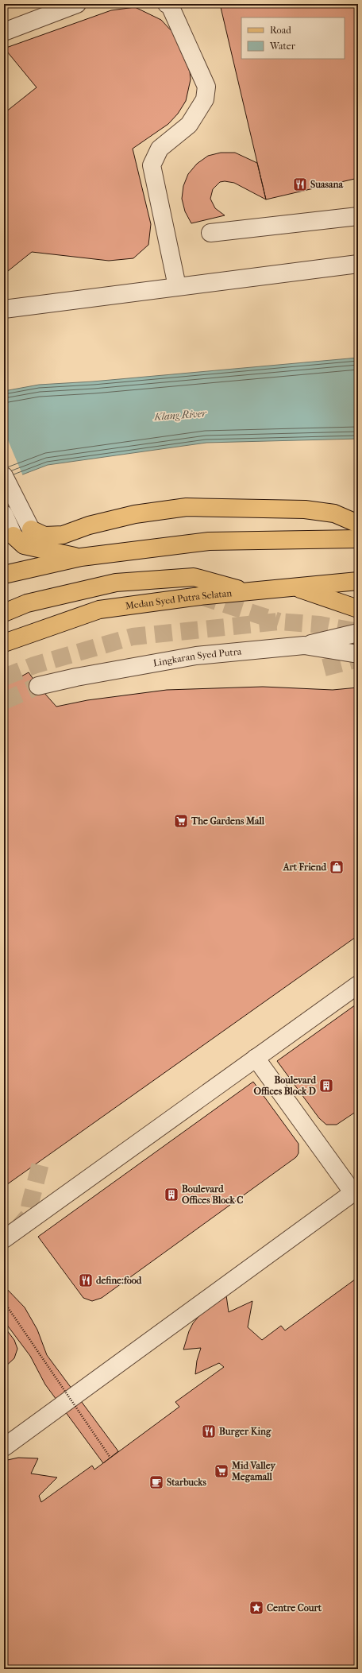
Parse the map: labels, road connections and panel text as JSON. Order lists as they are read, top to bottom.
{
  "streets": {
    "main road": ["Medan Syed Putra Selatan"],
    "street": ["Lingkaran Syed Putra"]
  },
  "water": ["Klang River"],
  "places": {
    "restaurant": ["Suasana", "define:food", "Burger King"],
    "supermarket": ["The Gardens Mall", "Mid Valley Megamall"],
    "shop": ["Art Friend"],
    "building": ["Boulevard Offices Block D", "Boulevard Offices Block C"],
    "cafe": ["Starbucks"],
    "place": ["Centre Court"]
  },
  "legend": ["Road", "Water"]
}
